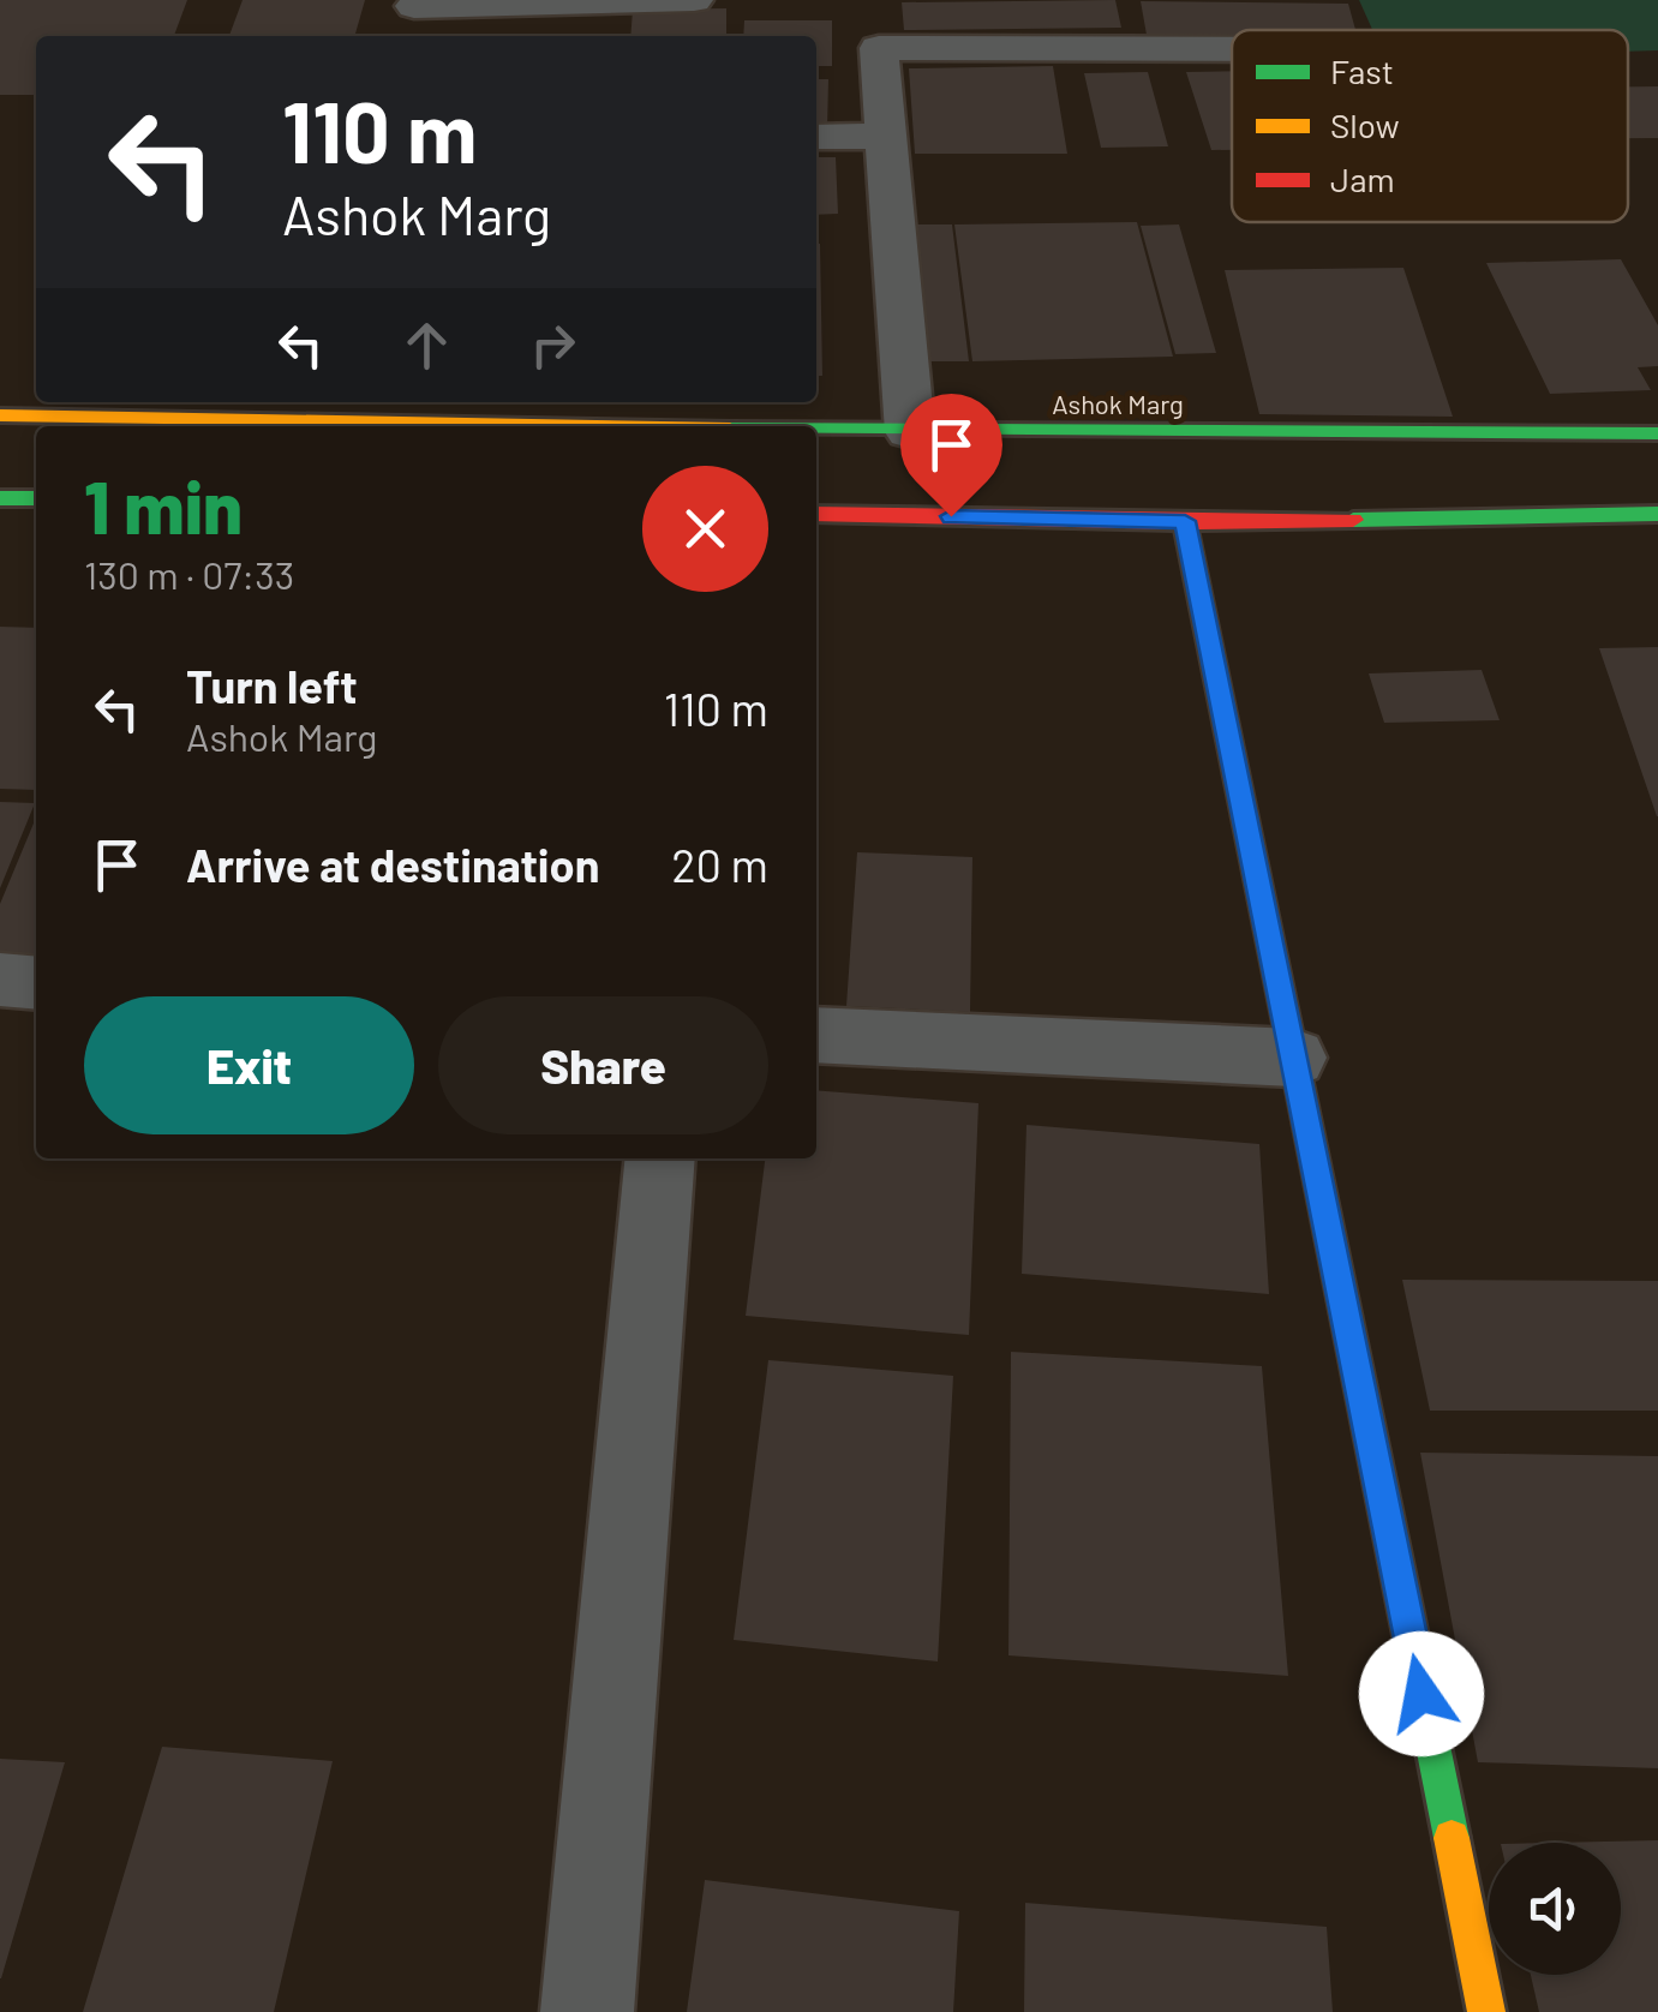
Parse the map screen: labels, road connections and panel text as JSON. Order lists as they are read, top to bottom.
{
  "streets": {
    "street": ["Ashok Marg"]
  },
  "legend": ["Fast", "Slow", "Jam"],
  "page": {
    "turn": ["110 m", "Ashok Marg"],
    "heading": ["1 min", "130 m · 07:33"],
    "list": [
      {
        "name": "Turn left",
        "note": "Ashok Marg",
        "value": "110 m"
      },
      {
        "name": "Arrive at destination",
        "value": "20 m"
      }
    ],
    "buttons": ["Exit", "Share"]
  }
}
